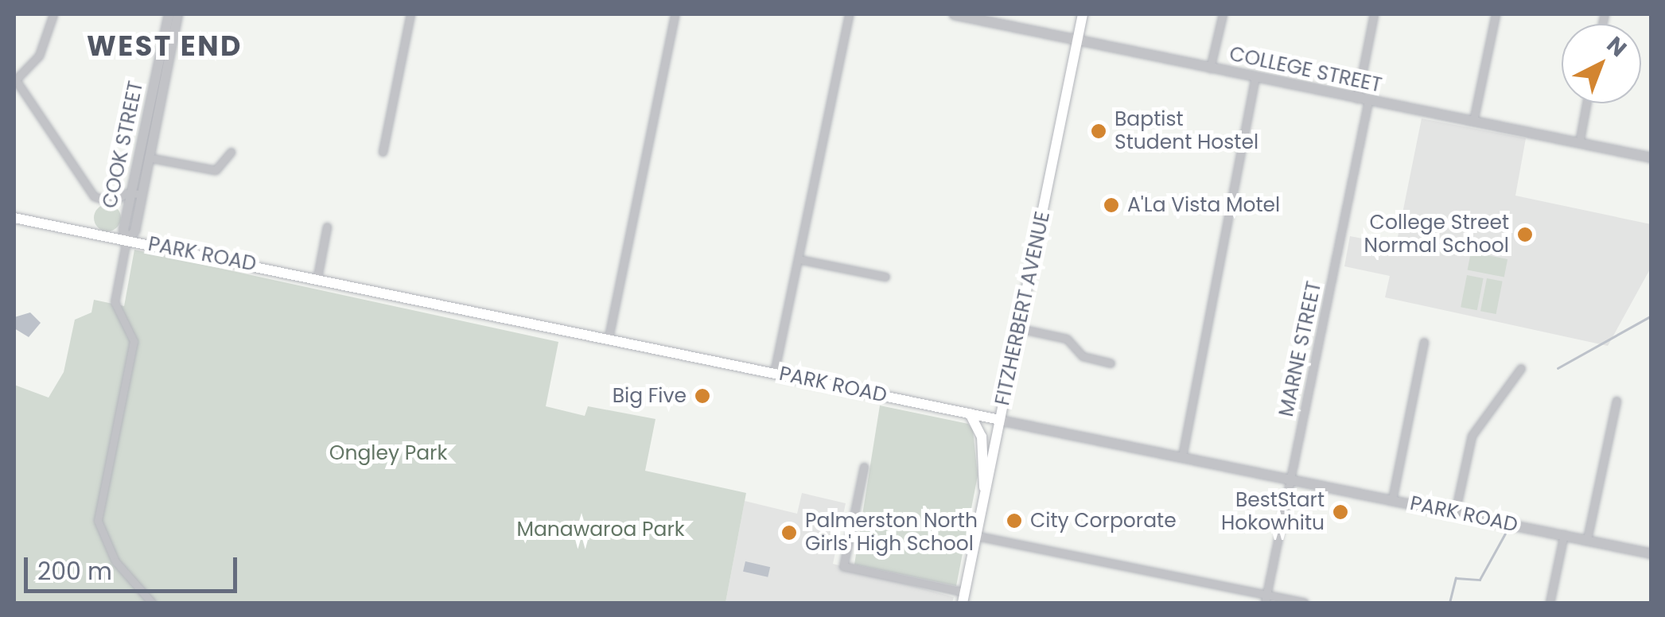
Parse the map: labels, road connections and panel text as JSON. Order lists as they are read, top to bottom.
{
  "streets": {
    "main road": ["PARK ROAD", "FITZHERBERT AVENUE"],
    "street": ["COLLEGE STREET", "COOK STREET", "MARNE STREET"]
  },
  "crossings": [
    ["COLLEGE STREET", "FITZHERBERT AVENUE"],
    ["COLLEGE STREET", "MARNE STREET"],
    ["COOK STREET", "PARK ROAD"],
    ["PARK ROAD", "FITZHERBERT AVENUE"],
    ["PARK ROAD", "MARNE STREET"]
  ],
  "districts": ["WEST END"],
  "parks": ["Ongley Park", "Manawaroa Park"],
  "places": [
    "Baptist Student Hostel",
    "A'La Vista Motel",
    "College Street Normal School",
    "Big Five",
    "BestStart Hokowhitu",
    "City Corporate",
    "Palmerston North Girls' High School"
  ],
  "scale_bar": "200 m",
  "north": "top right"
}
